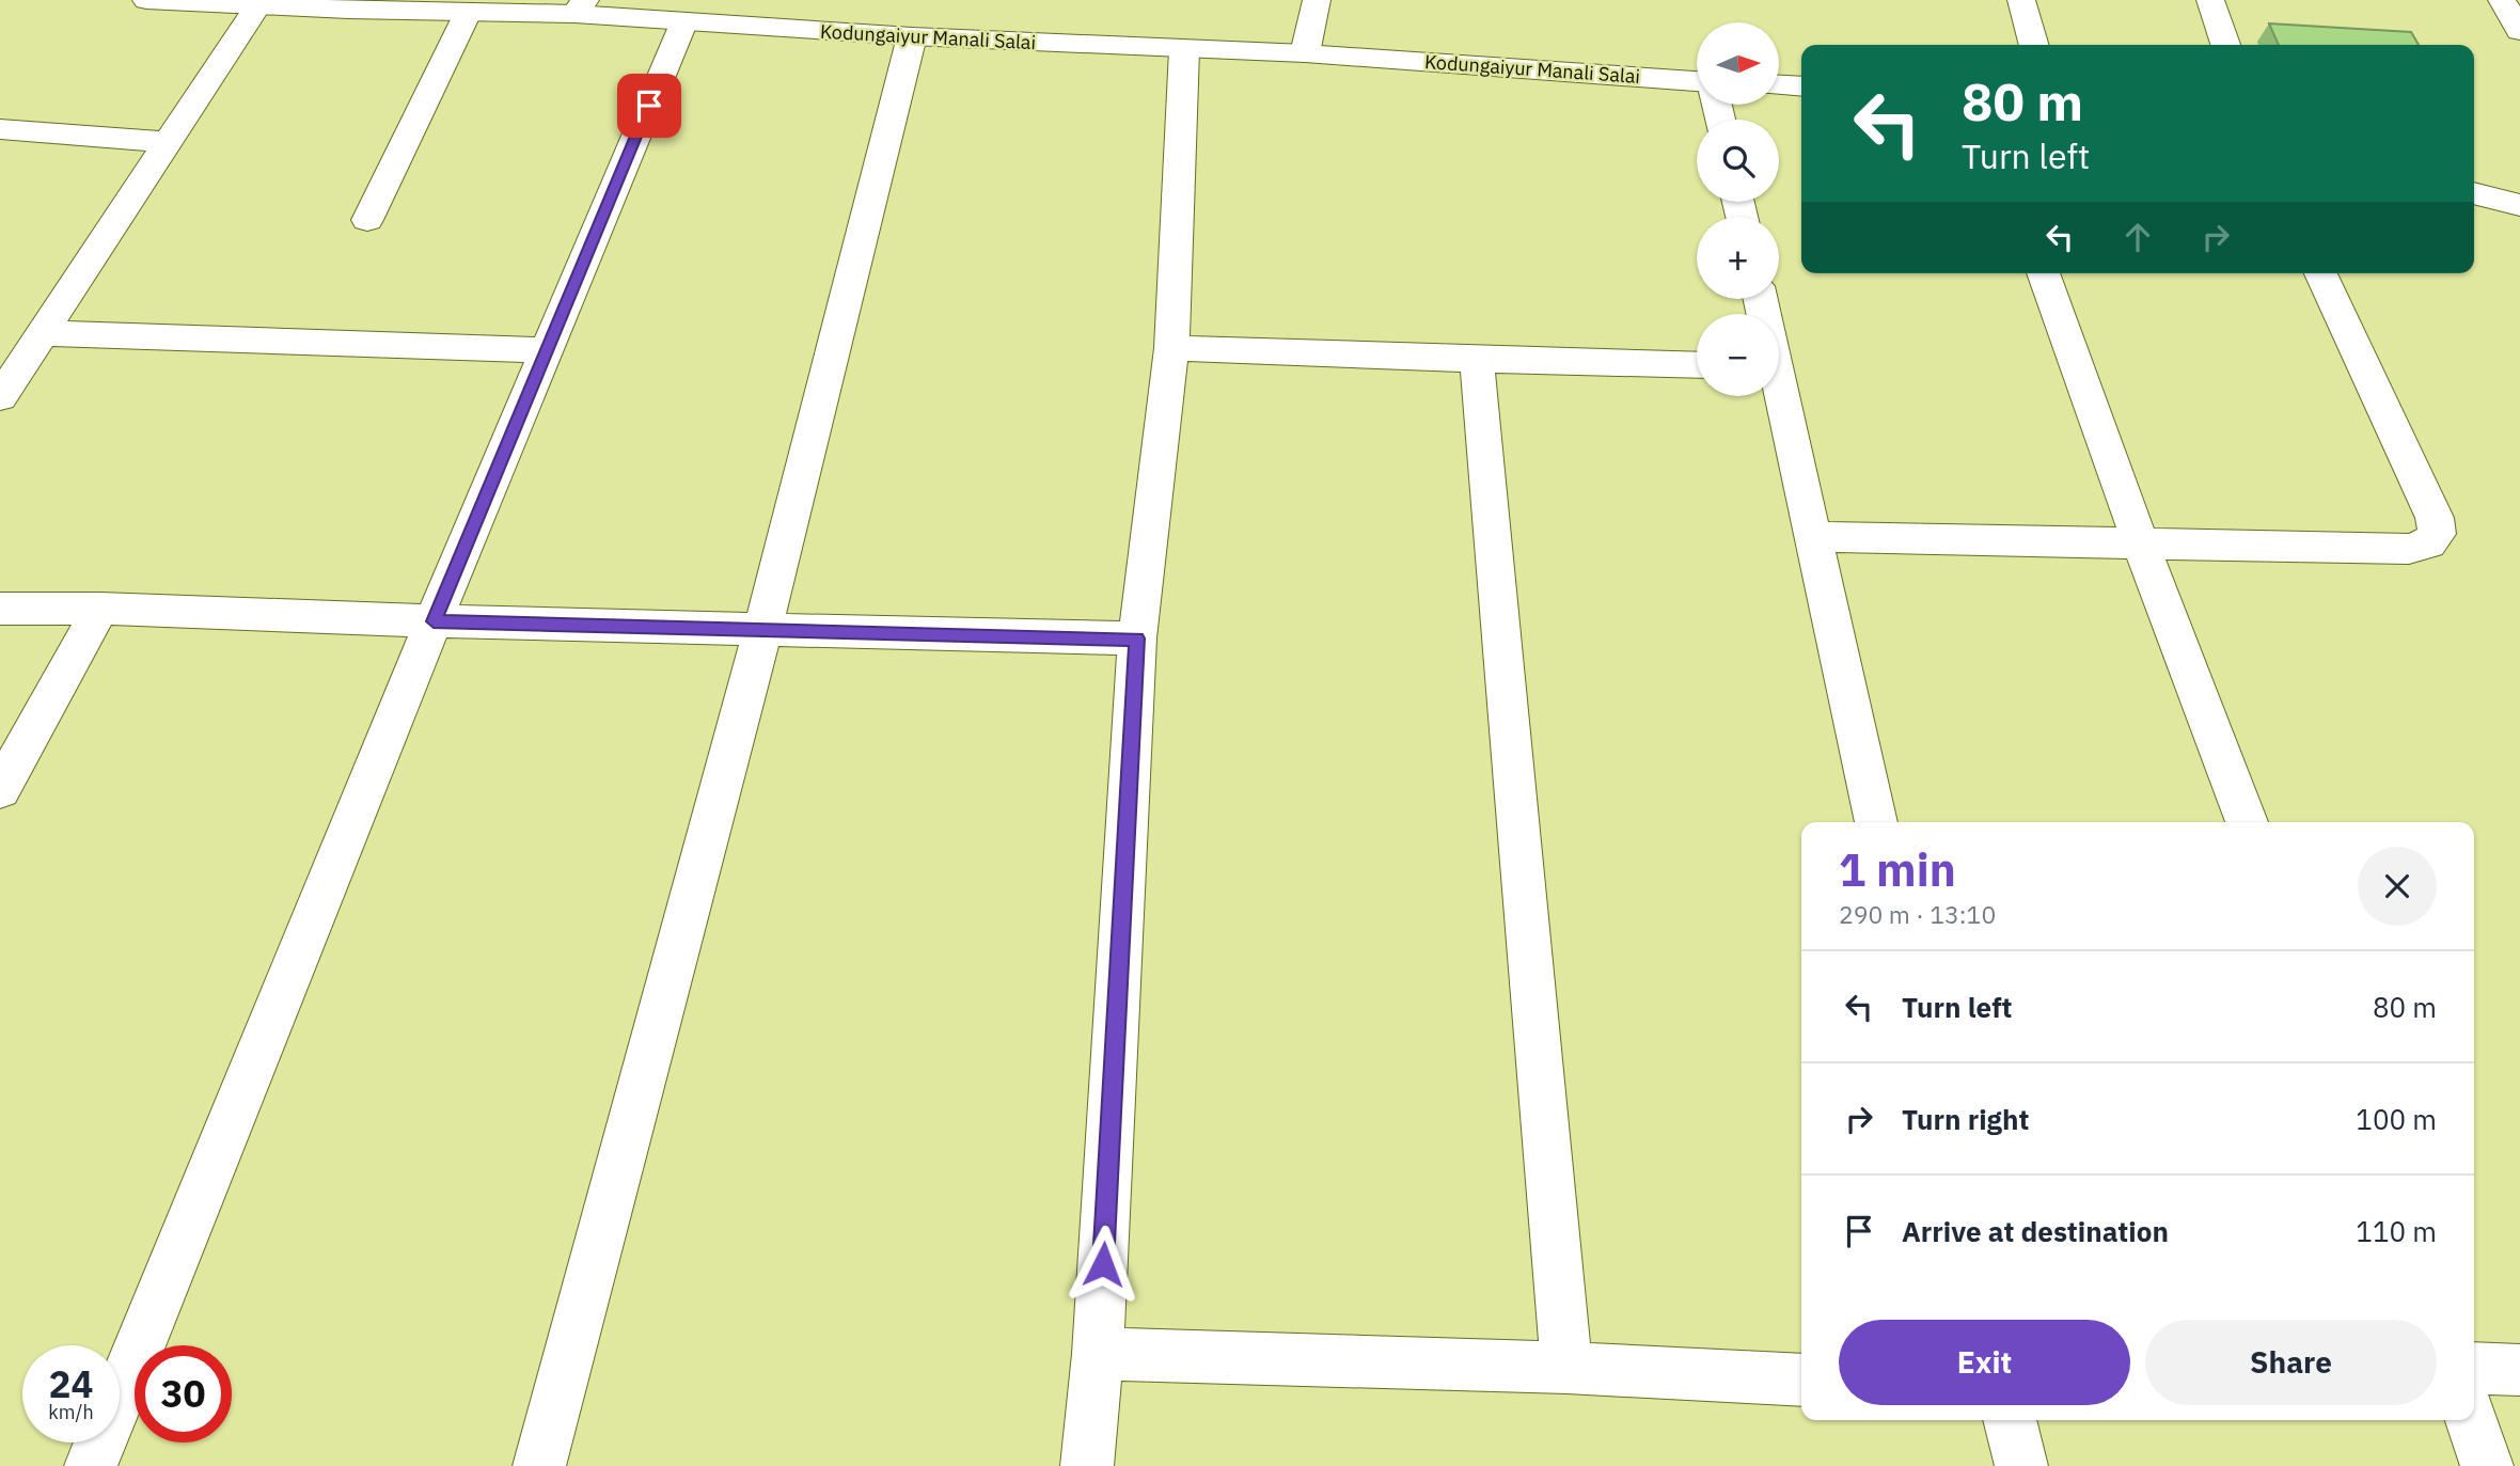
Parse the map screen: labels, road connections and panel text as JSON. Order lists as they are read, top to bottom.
{
  "streets": {
    "street": ["Kodungaiyur Manali Salai"]
  },
  "north": "right",
  "page": {
    "map_buttons": ["+", "−"],
    "turn": ["80 m", "Turn left"],
    "heading": ["1 min", "290 m · 13:10"],
    "list": [
      {
        "name": "Turn left",
        "value": "80 m"
      },
      {
        "name": "Turn right",
        "value": "100 m"
      },
      {
        "name": "Arrive at destination",
        "value": "110 m"
      }
    ],
    "buttons": ["Exit", "Share"],
    "speed": "24 km/h",
    "limit": "30"
  }
}
